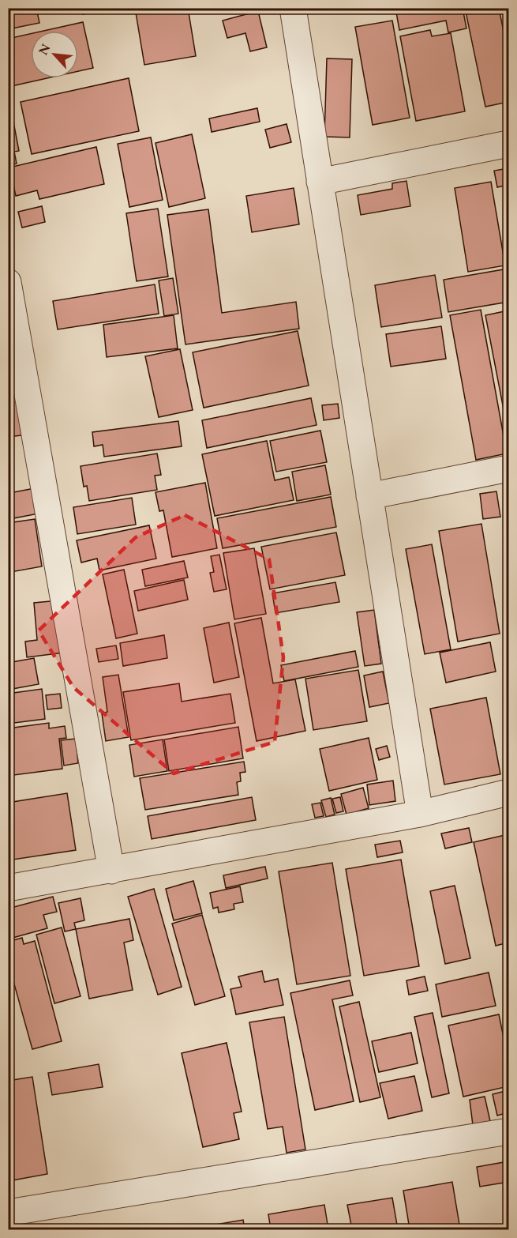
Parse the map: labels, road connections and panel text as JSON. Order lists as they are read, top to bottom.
{
  "north": "top left"
}
